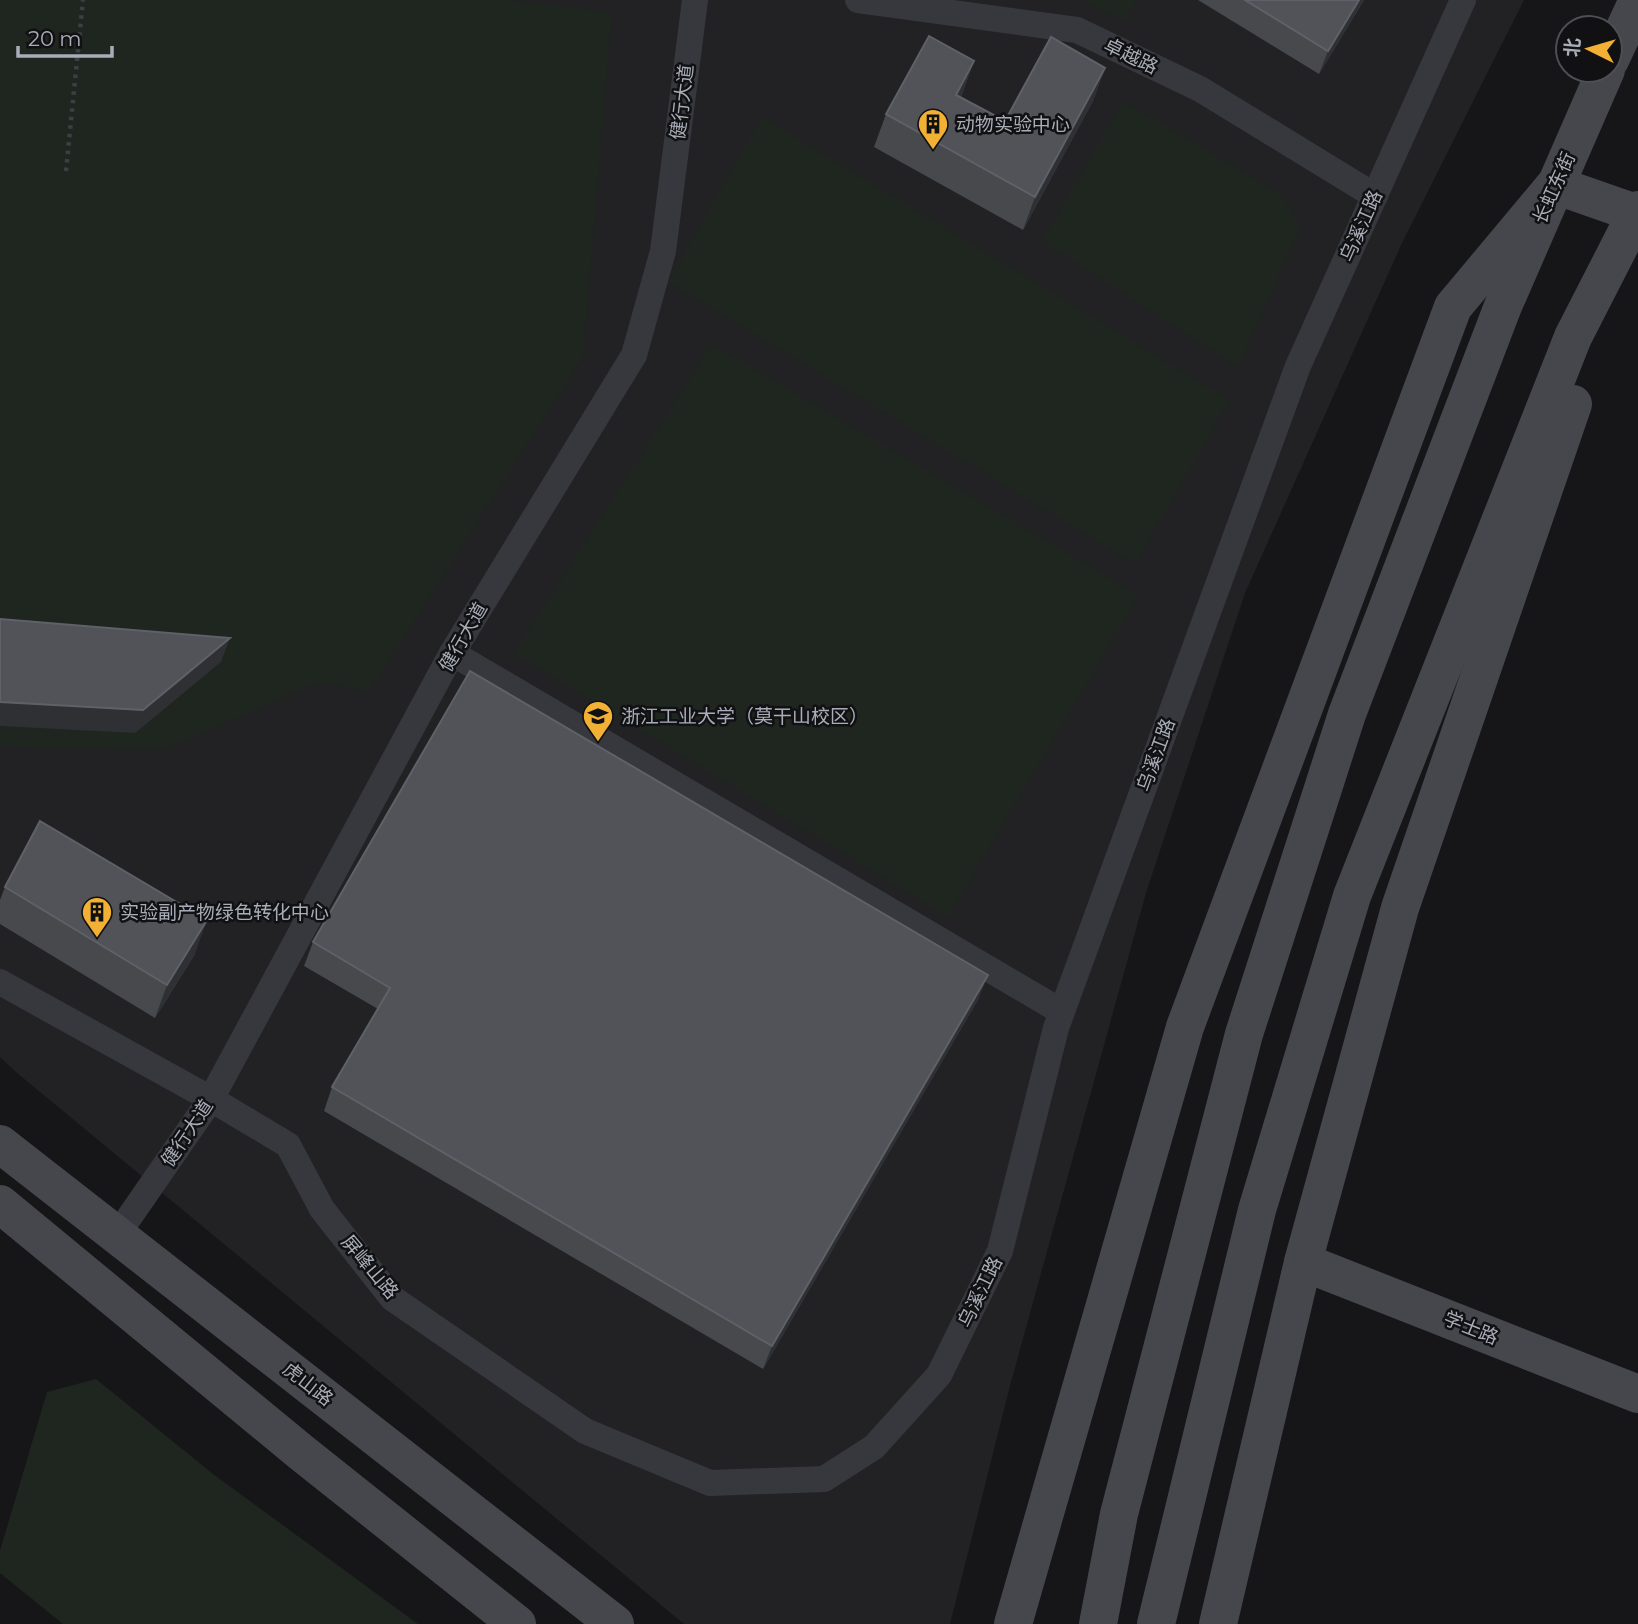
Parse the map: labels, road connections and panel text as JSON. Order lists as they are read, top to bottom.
{
  "streets": {
    "main road": ["长虹东街", "学士路", "虎山路"],
    "street": [
      "卓越路",
      "健行大道",
      "乌溪江路",
      "屏峰山路"
    ]
  },
  "crossings": [
    ["卓越路", "乌溪江路"],
    ["健行大道", "屏峰山路"],
    ["健行大道", "虎山路"],
    ["乌溪江路", "屏峰山路"]
  ],
  "places": {
    "building": ["动物实验中心", "实验副产物绿色转化中心"],
    "school or university": ["浙江工业大学（莫干山校区）"]
  },
  "scale_bar": "20 m",
  "north": "left"
}
